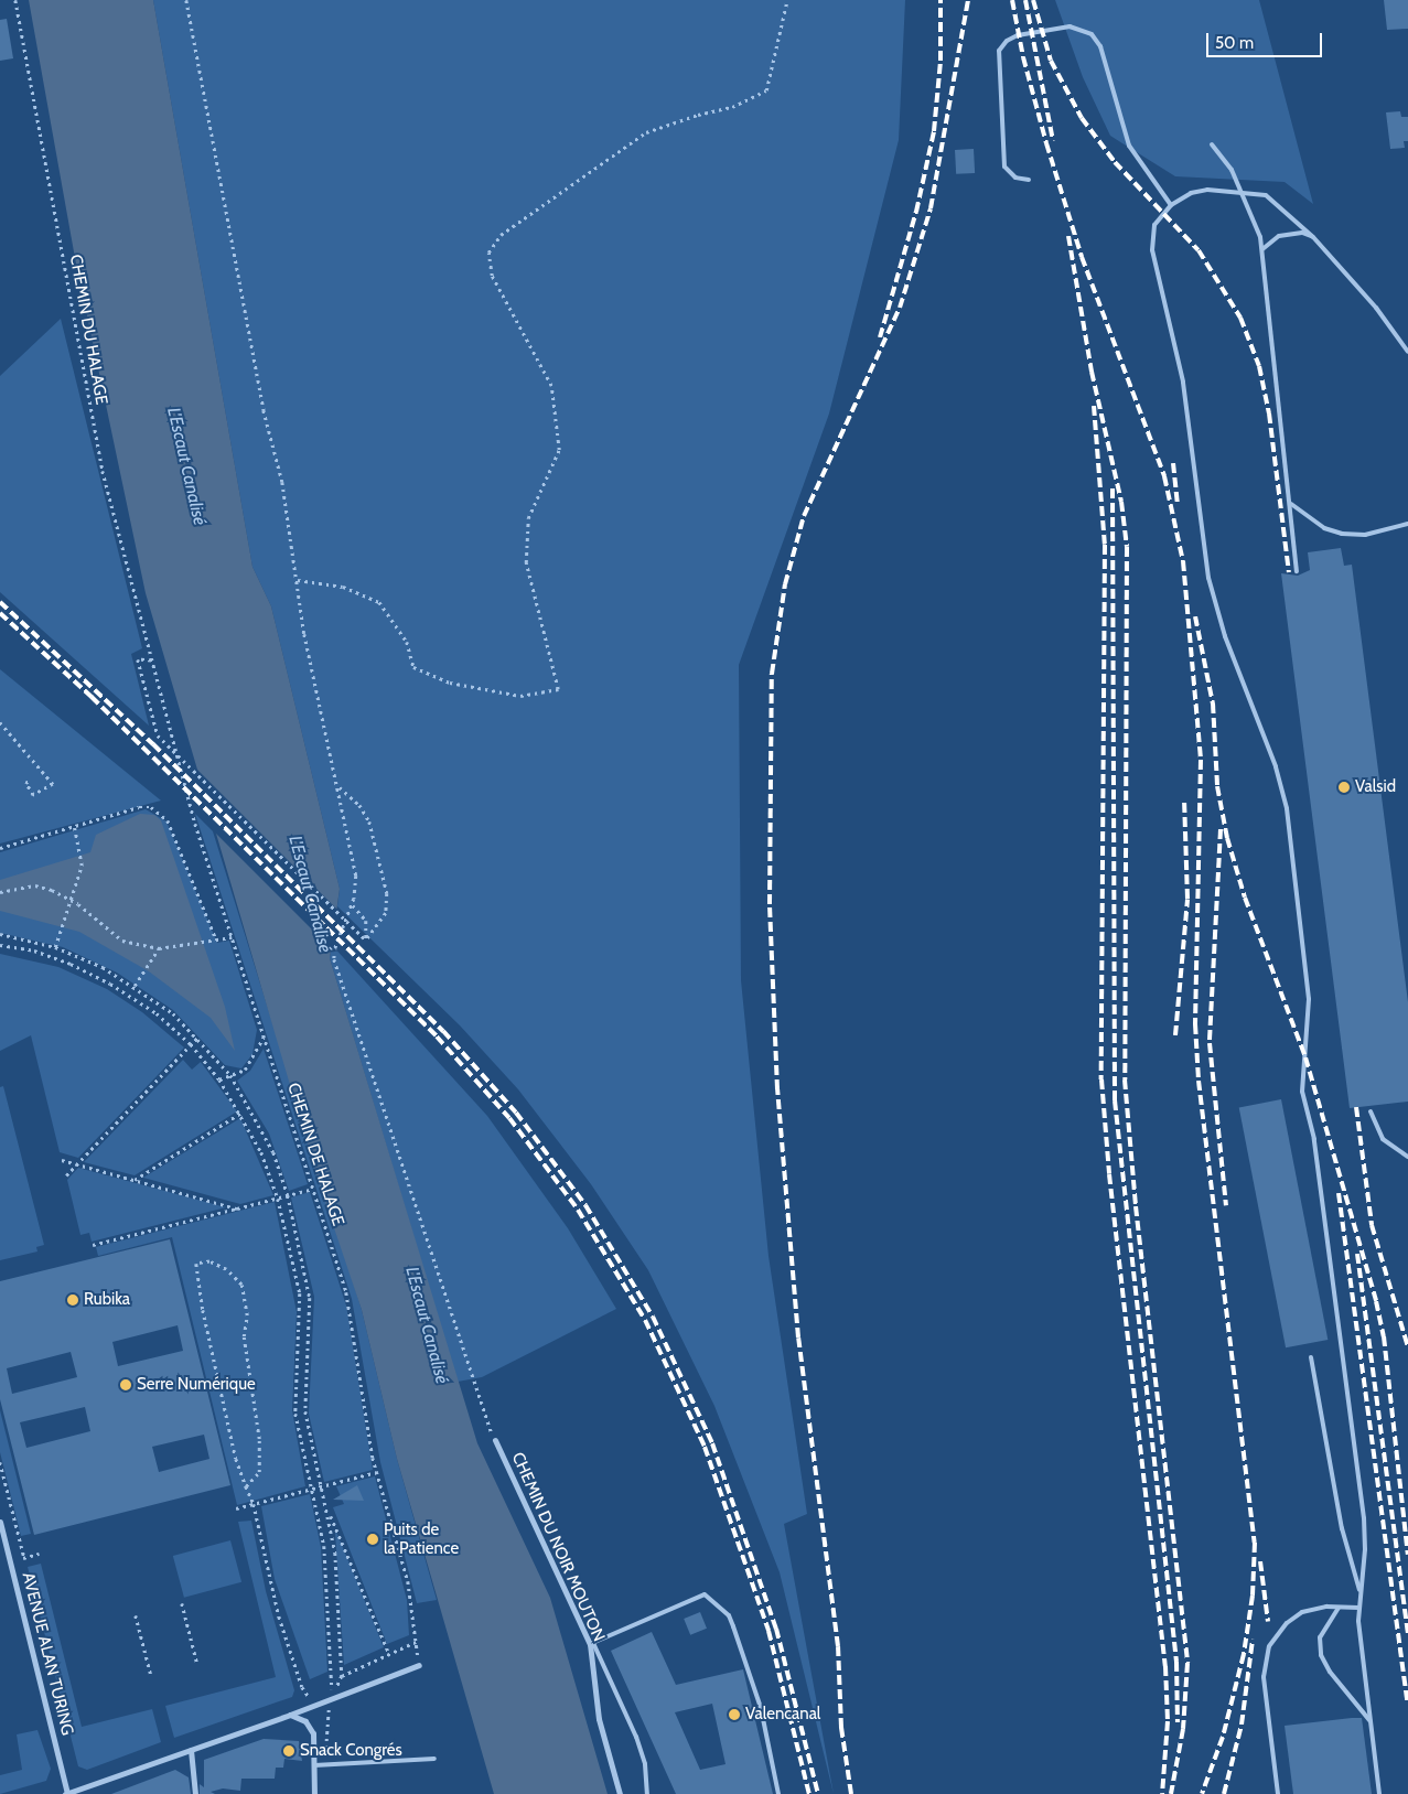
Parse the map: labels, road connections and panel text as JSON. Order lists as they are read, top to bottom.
{
  "streets": {
    "street": ["CHEMIN DU NOIR MOUTON", "AVENUE ALAN TURING"],
    "path": ["CHEMIN DU HALAGE", "CHEMIN DE HALAGE"]
  },
  "crossings": [
    ["CHEMIN DU HALAGE", "CHEMIN DE HALAGE"]
  ],
  "water": ["L'Escaut Canalisé"],
  "places": [
    "Valsid",
    "Rubika",
    "Serre Numérique",
    "Puits de la Patience",
    "Valencanal",
    "Snack Congrés"
  ],
  "scale_bar": "50 m"
}
